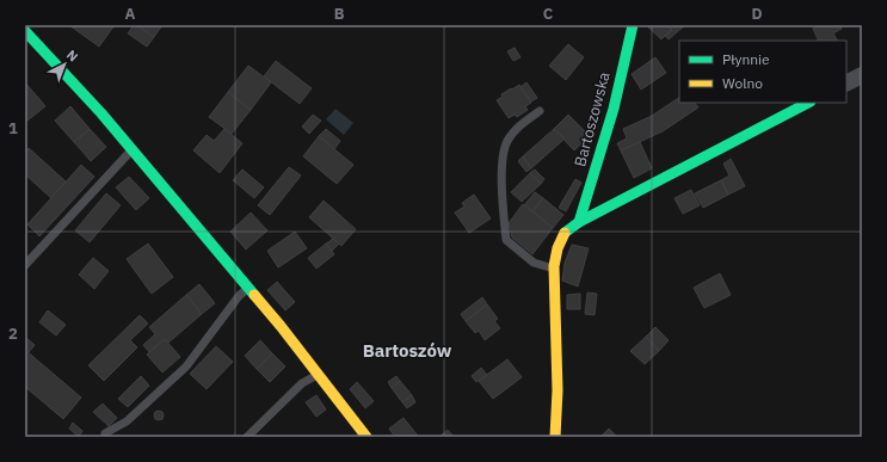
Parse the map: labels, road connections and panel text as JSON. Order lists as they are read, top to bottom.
{
  "streets": {
    "street": ["Bartoszowska"]
  },
  "districts": ["Bartoszów"],
  "legend": ["Płynnie", "Wolno"],
  "north": "top right",
  "grid": {
    "columns": [
      "A",
      "B",
      "C",
      "D"
    ],
    "rows": ["1", "2"]
  }
}
